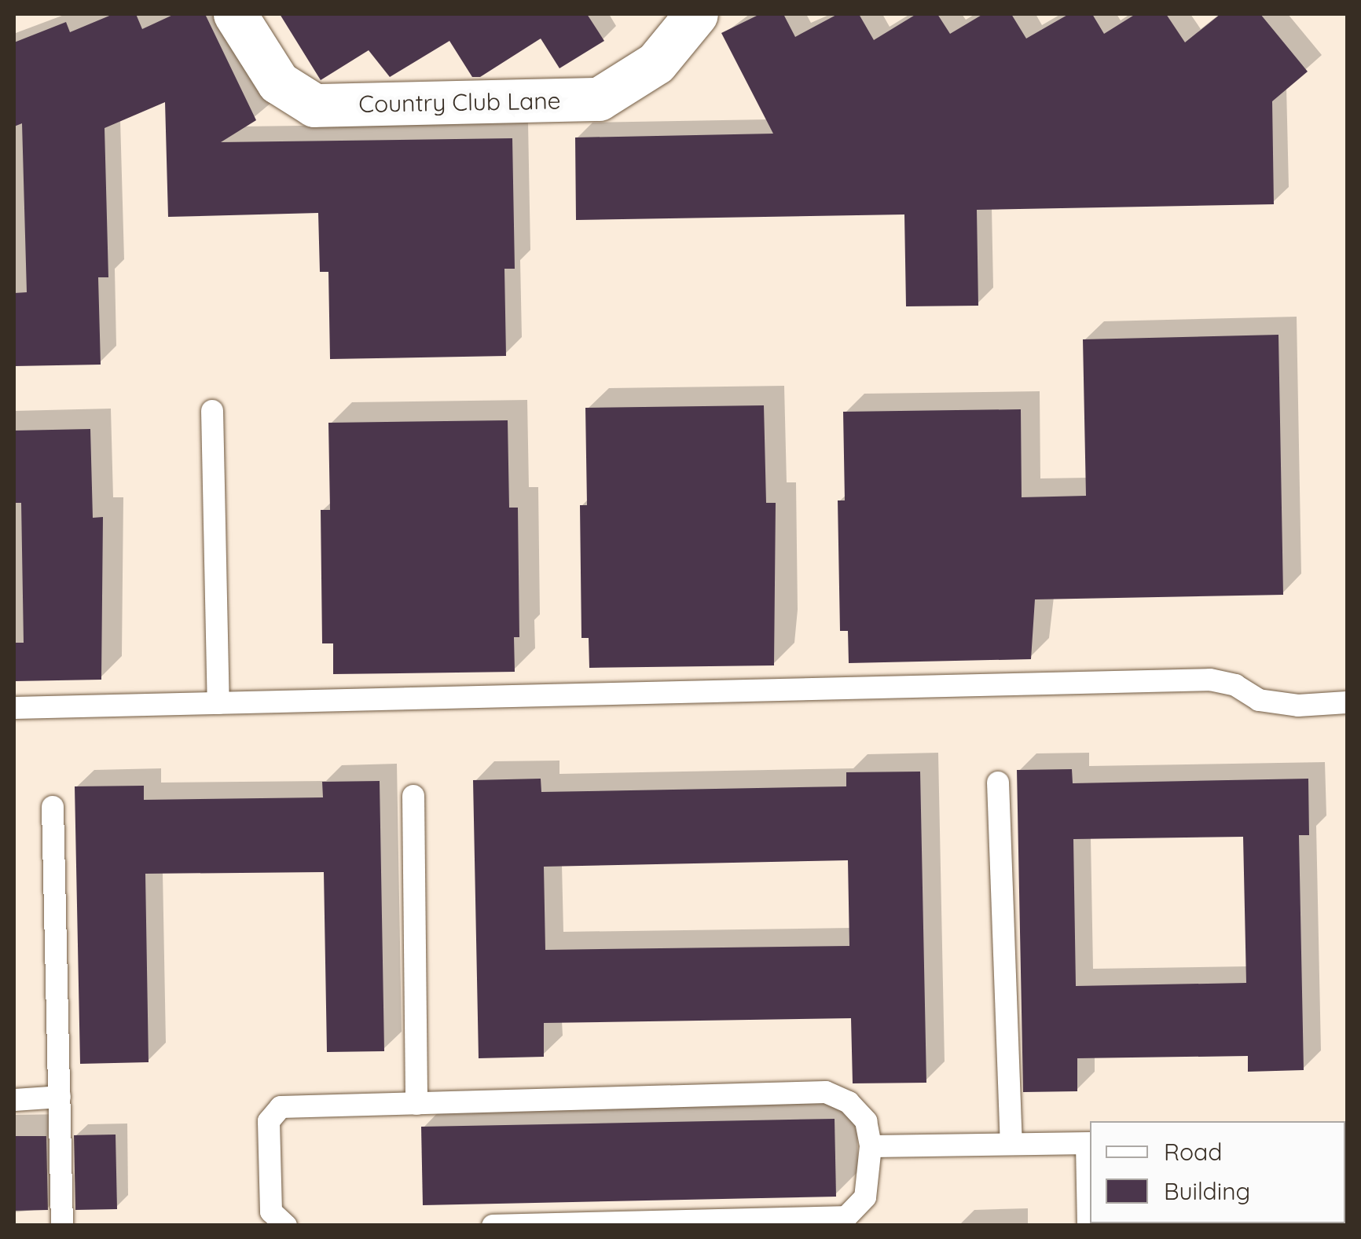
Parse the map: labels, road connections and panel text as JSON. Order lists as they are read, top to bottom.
{
  "streets": {
    "street": ["Country Club Lane"]
  },
  "legend": ["Road", "Building"]
}
